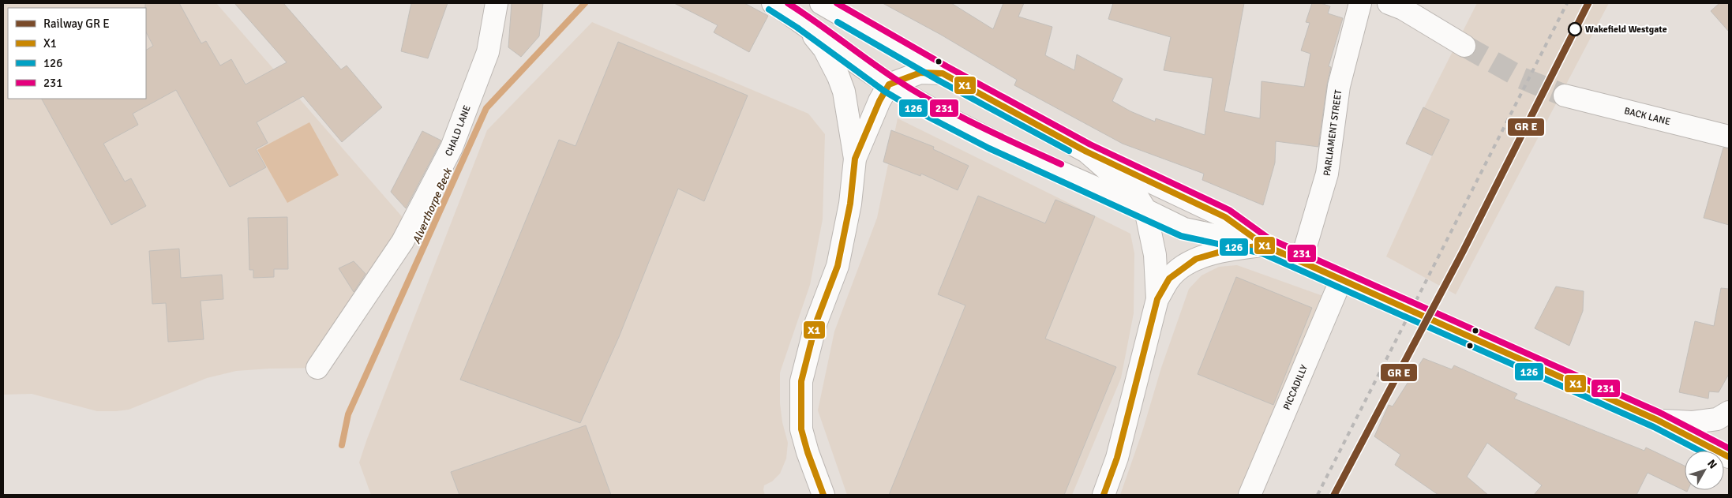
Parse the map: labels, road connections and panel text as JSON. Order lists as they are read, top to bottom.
{
  "streets": {
    "main road": [
      "BACK LANE",
      "CHALD LANE",
      "PARLIAMENT STREET",
      "PICCADILLY"
    ]
  },
  "water": ["Alverthorpe Beck"],
  "places": ["Wakefield Westgate"],
  "lines": ["transit line 231", "transit line 126", "transit line X1"],
  "legend": [
    "Railway GR E",
    "X1",
    "126",
    "231"
  ],
  "north": "top right"
}
